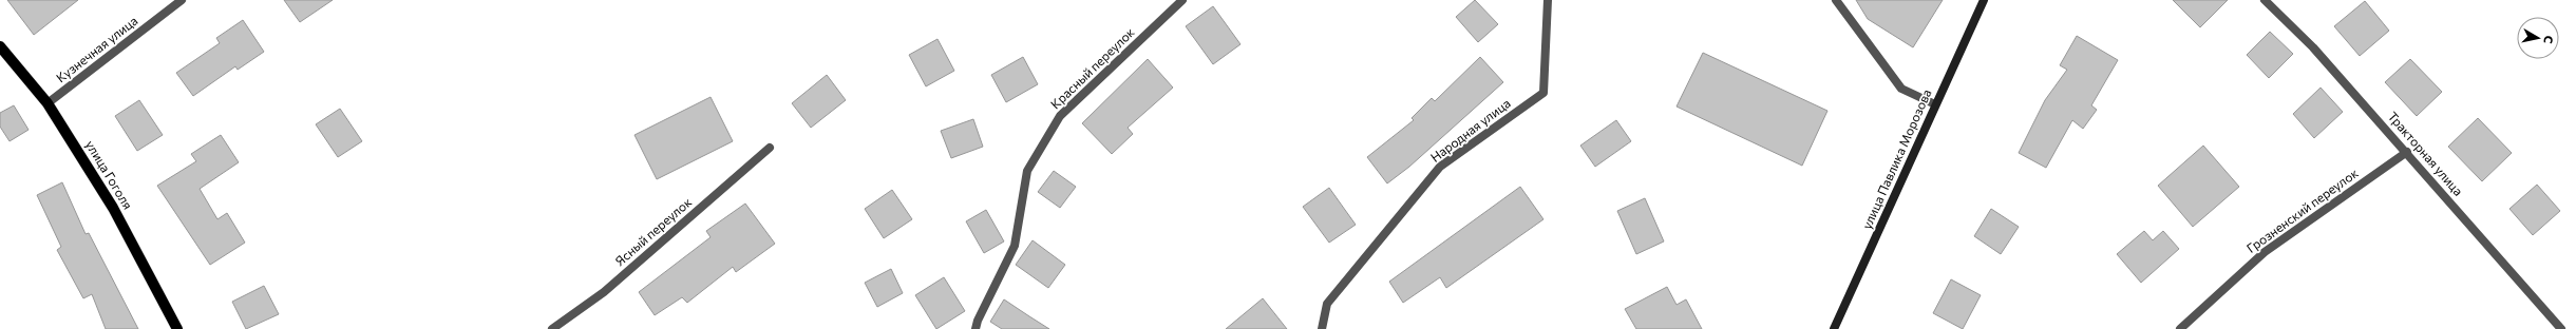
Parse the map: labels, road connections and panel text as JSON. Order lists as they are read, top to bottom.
{
  "streets": {
    "main road": ["улица Гоголя"],
    "street": [
      "Кузнечная улица",
      "Красный переулок",
      "Народная улица",
      "Тракторная улица",
      "улица Павлика Морозова",
      "Грозненский переулок",
      "Ясный переулок"
    ]
  },
  "crossings": [
    ["Кузнечная улица", "улица Гоголя"],
    ["Тракторная улица", "Грозненский переулок"]
  ],
  "north": "right"
}
